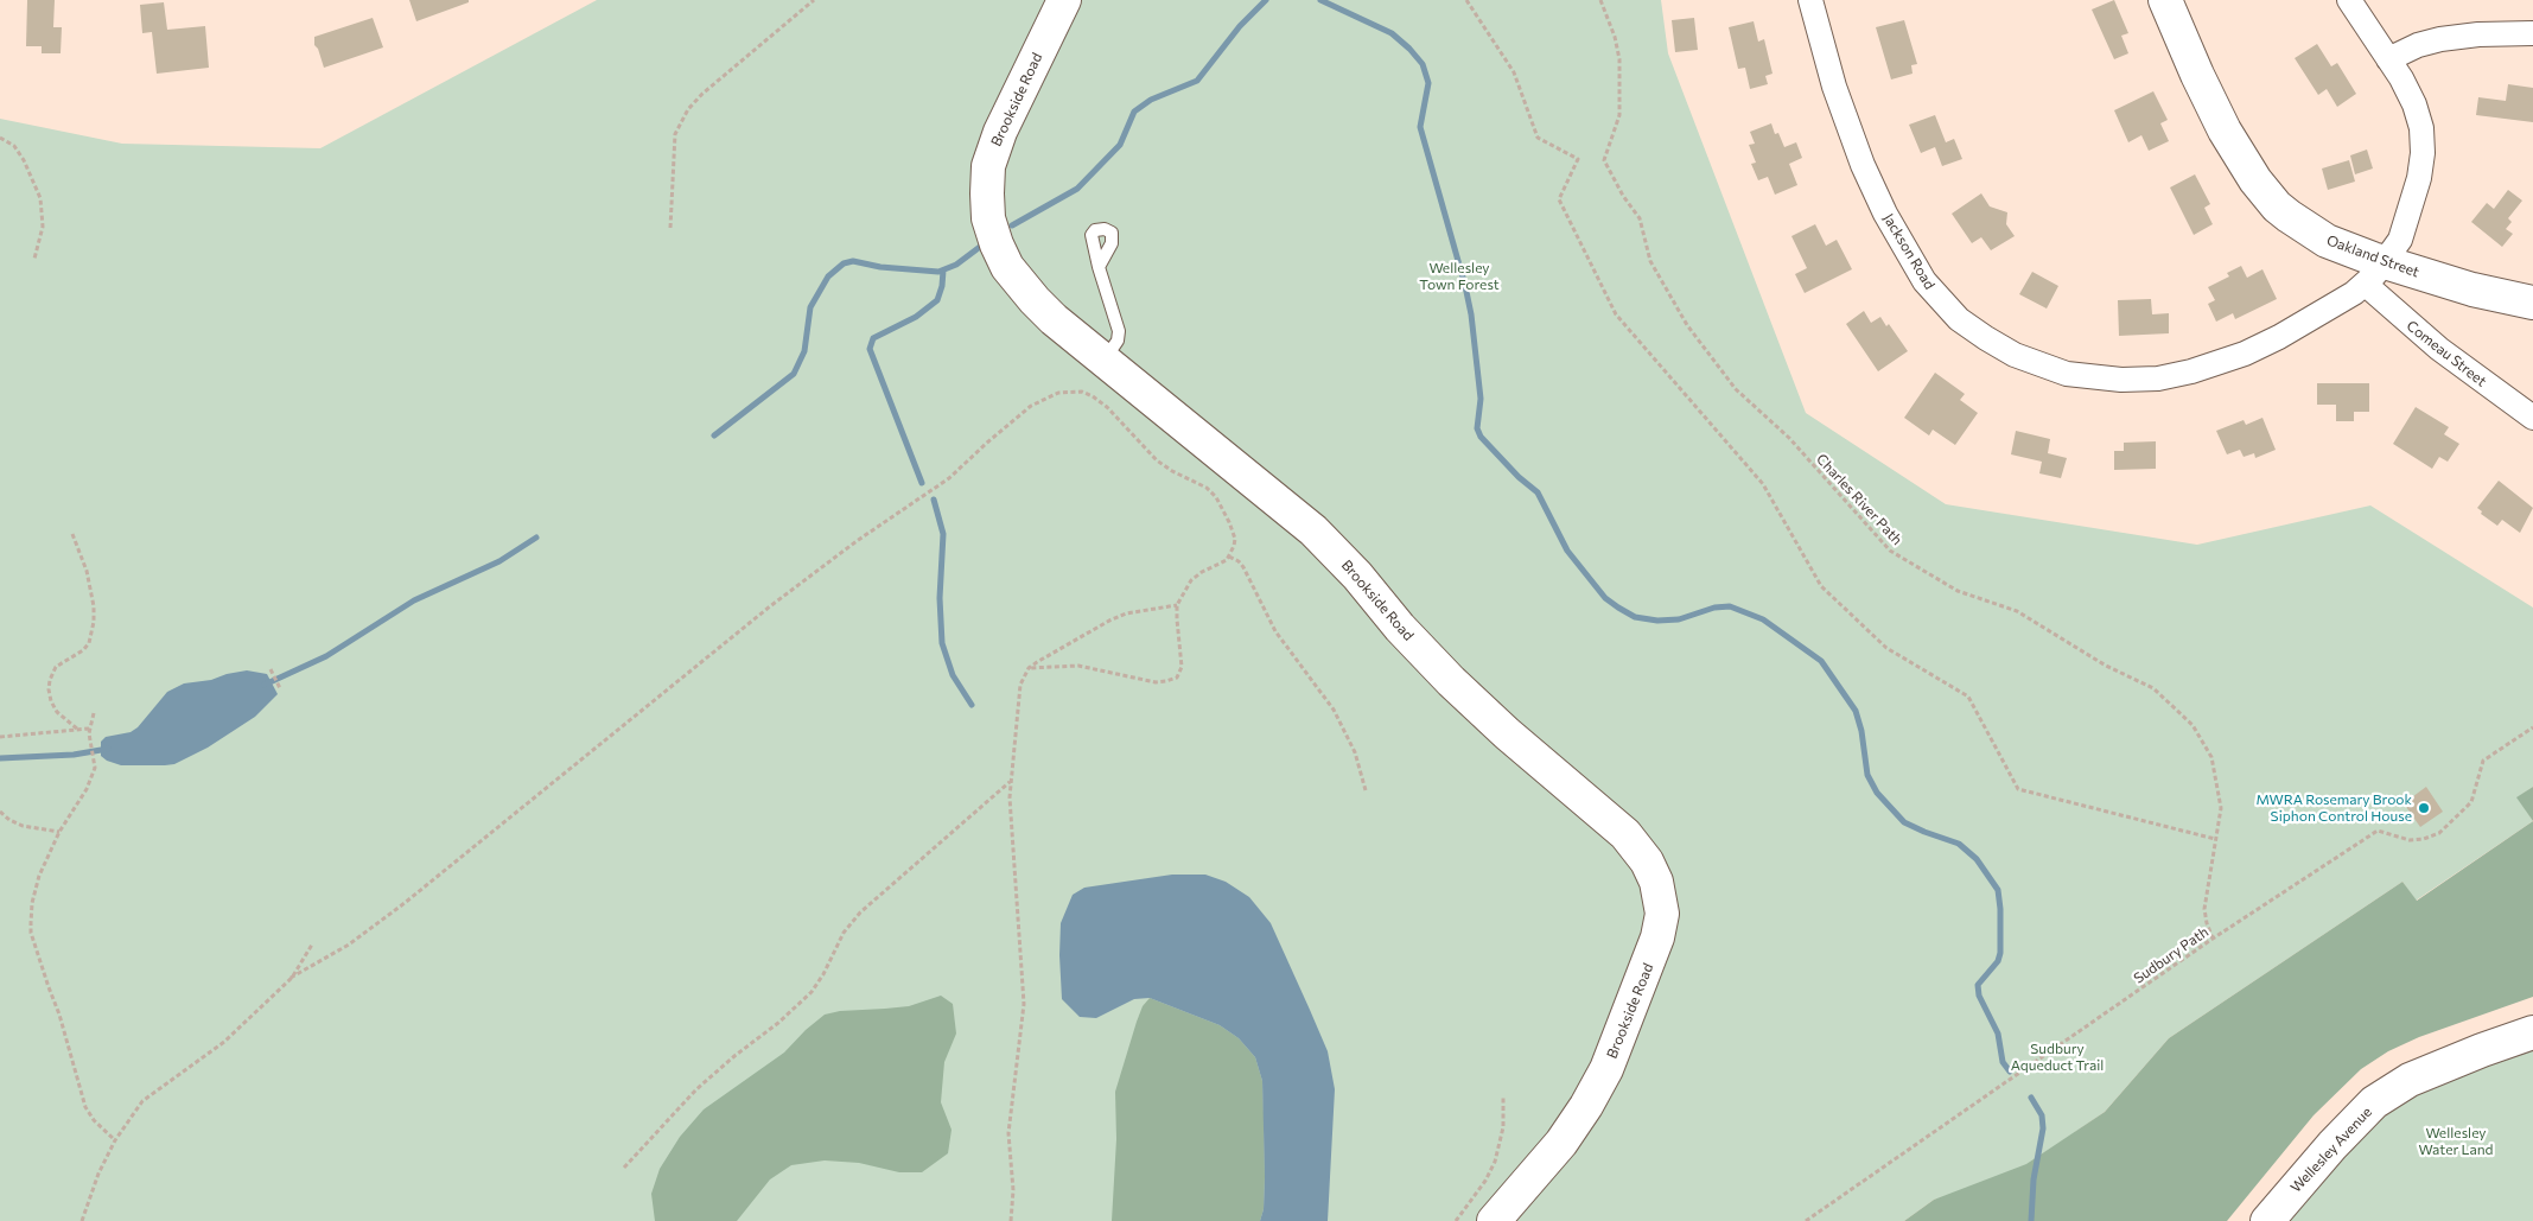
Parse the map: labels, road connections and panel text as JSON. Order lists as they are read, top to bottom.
{
  "streets": {
    "street": [
      "Brookside Road",
      "Jackson Road",
      "Oakland Street",
      "Comeau Street",
      "Wellesley Avenue"
    ],
    "path": ["Charles River Path", "Sudbury Path"]
  },
  "crossings": [
    ["Jackson Road", "Oakland Street"],
    ["Jackson Road", "Comeau Street"],
    ["Oakland Street", "Comeau Street"],
    ["Charles River Path", "Sudbury Path"]
  ],
  "parks": ["Wellesley Town Forest", "Sudbury Aqueduct Trail", "Wellesley Water Land"],
  "places": ["MWRA Rosemary Brook Siphon Control House"]
}
